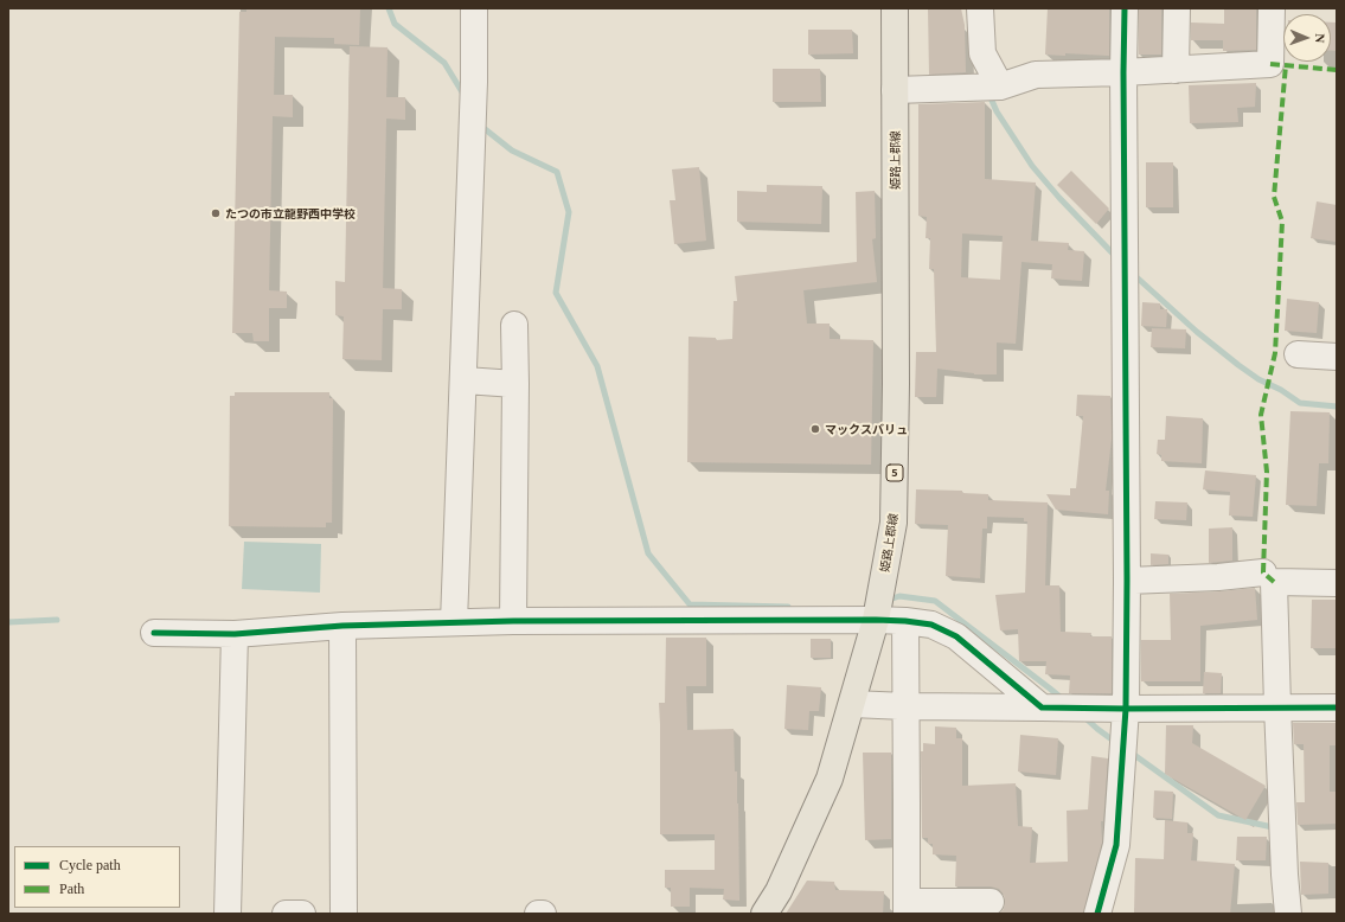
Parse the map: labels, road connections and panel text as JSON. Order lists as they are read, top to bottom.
{
  "streets": {
    "main road": ["姫路上郡線", "5"]
  },
  "places": ["たつの市立龍野西中学校", "マックスバリュ"],
  "legend": ["Cycle path", "Path"],
  "north": "right"
}
